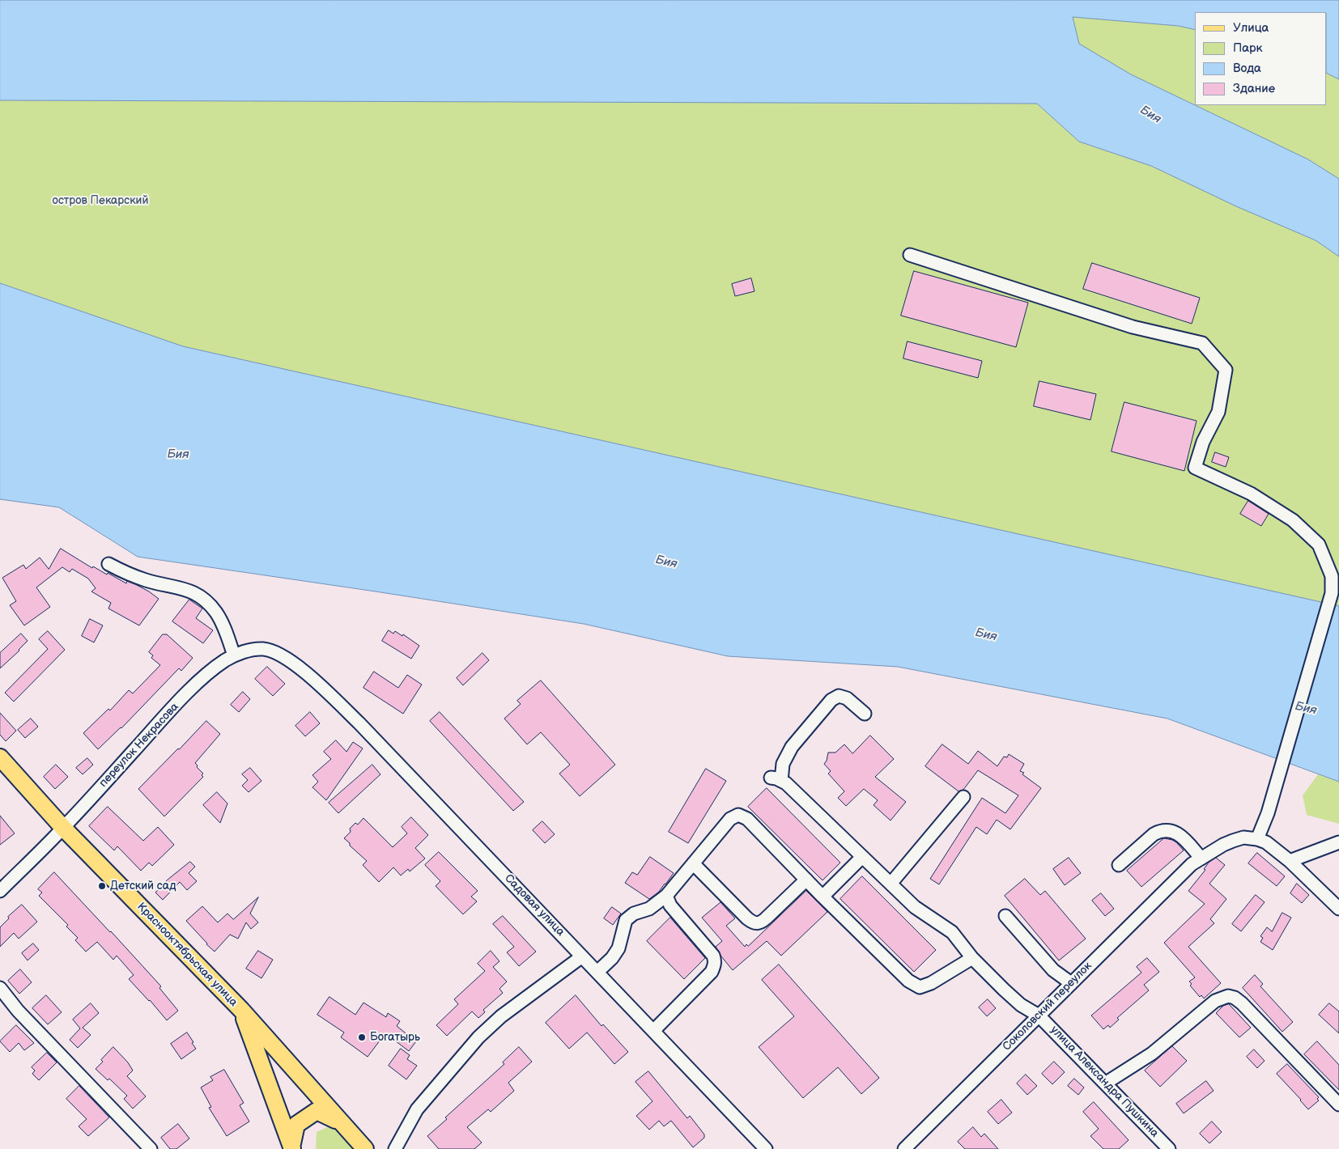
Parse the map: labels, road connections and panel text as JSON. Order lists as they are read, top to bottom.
{
  "streets": {
    "main road": ["Краснооктябрьская улица"],
    "street": [
      "переулок Некрасова",
      "Садовая улица",
      "Соколовский переулок",
      "улица Александра Пушкина"
    ]
  },
  "crossings": [
    ["переулок Некрасова", "Садовая улица"],
    ["переулок Некрасова", "Краснооктябрьская улица"],
    ["Соколовский переулок", "улица Александра Пушкина"]
  ],
  "water": ["Бия"],
  "parks": ["остров Пекарский"],
  "places": ["Детский сад", "Богатырь"],
  "legend": [
    "Улица",
    "Парк",
    "Вода",
    "Здание"
  ]
}
